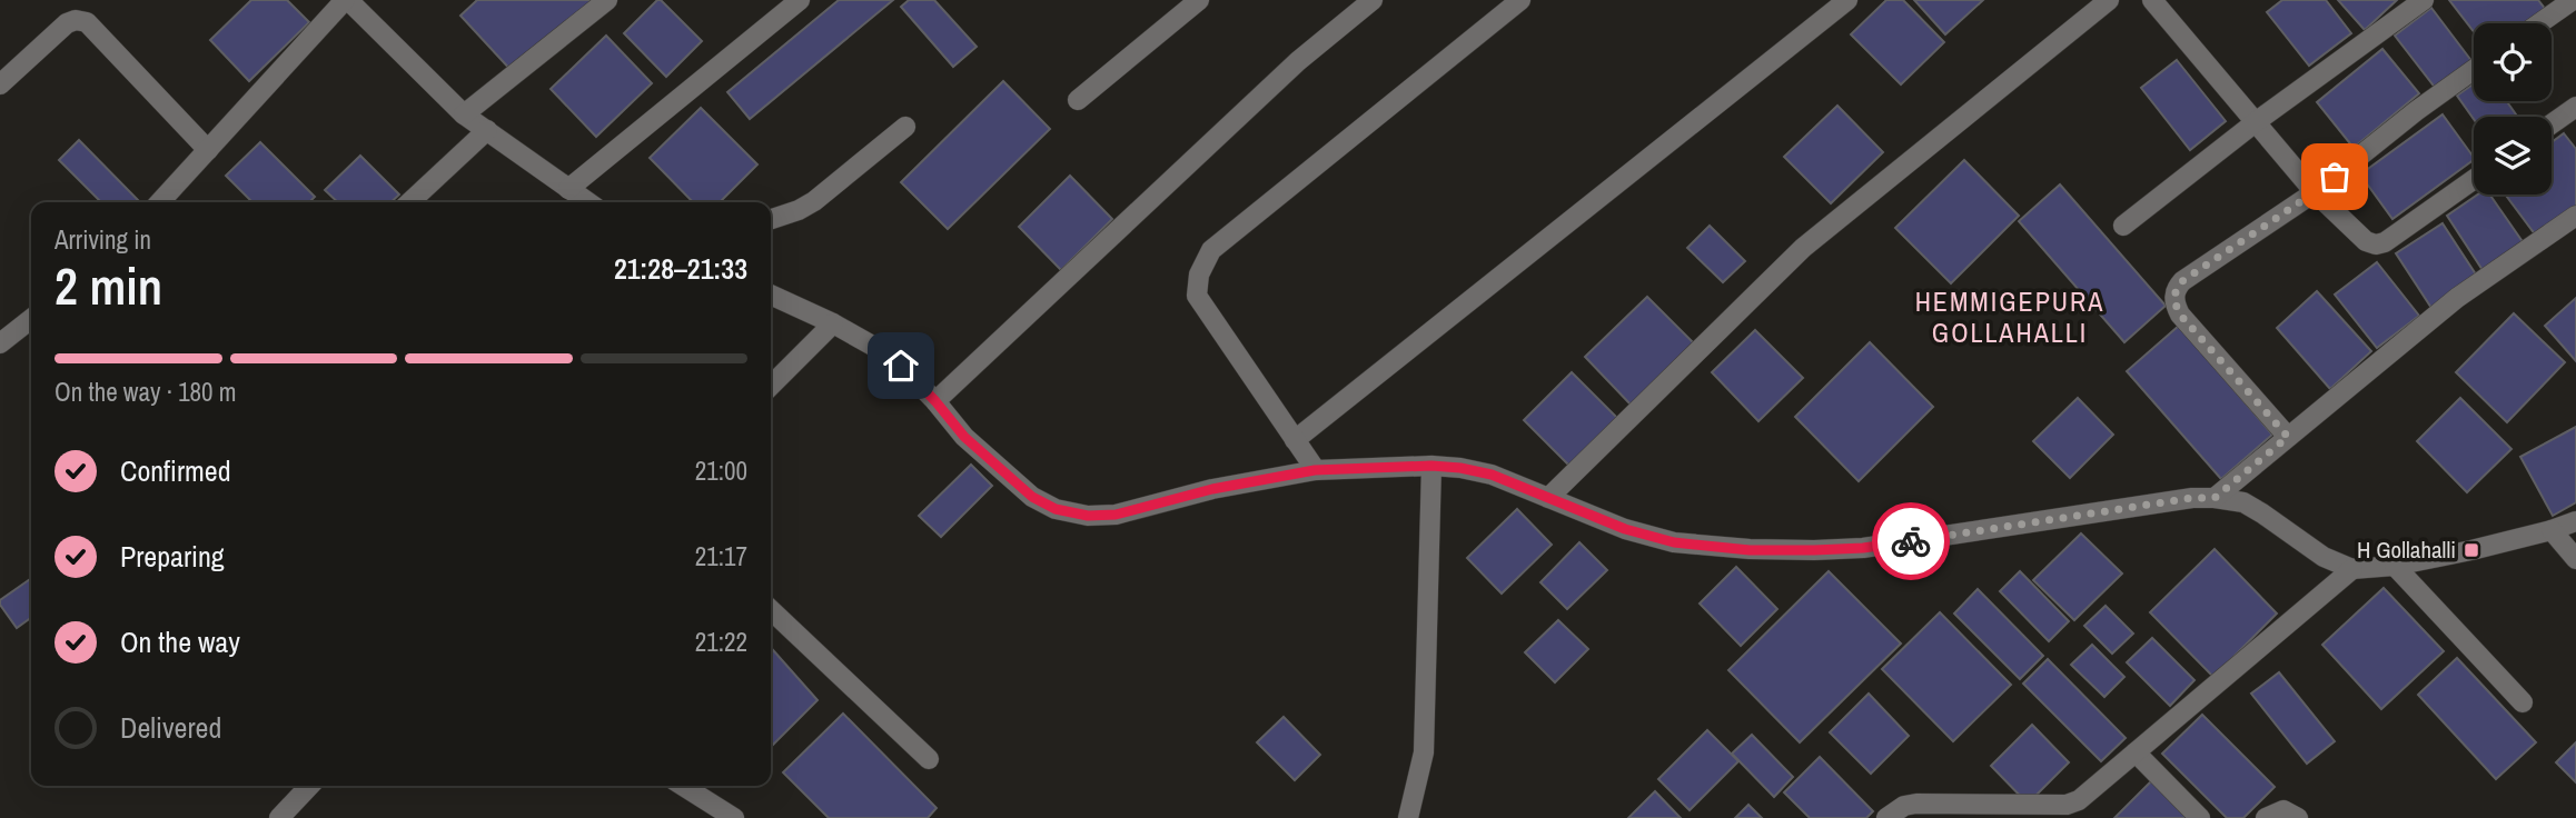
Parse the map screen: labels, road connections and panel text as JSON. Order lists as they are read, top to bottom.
{
  "districts": ["HEMMIGEPURA GOLLAHALLI"],
  "places": {
    "transit": ["H Gollahalli"]
  },
  "page": {
    "heading": ["2 min", "Arriving in", "21:28–21:33"],
    "bar": "On the way · 180 m",
    "list": [
      ["Confirmed", "21:00"],
      ["Preparing", "21:17"],
      ["On the way", "21:22"],
      "Delivered"
    ]
  }
}
